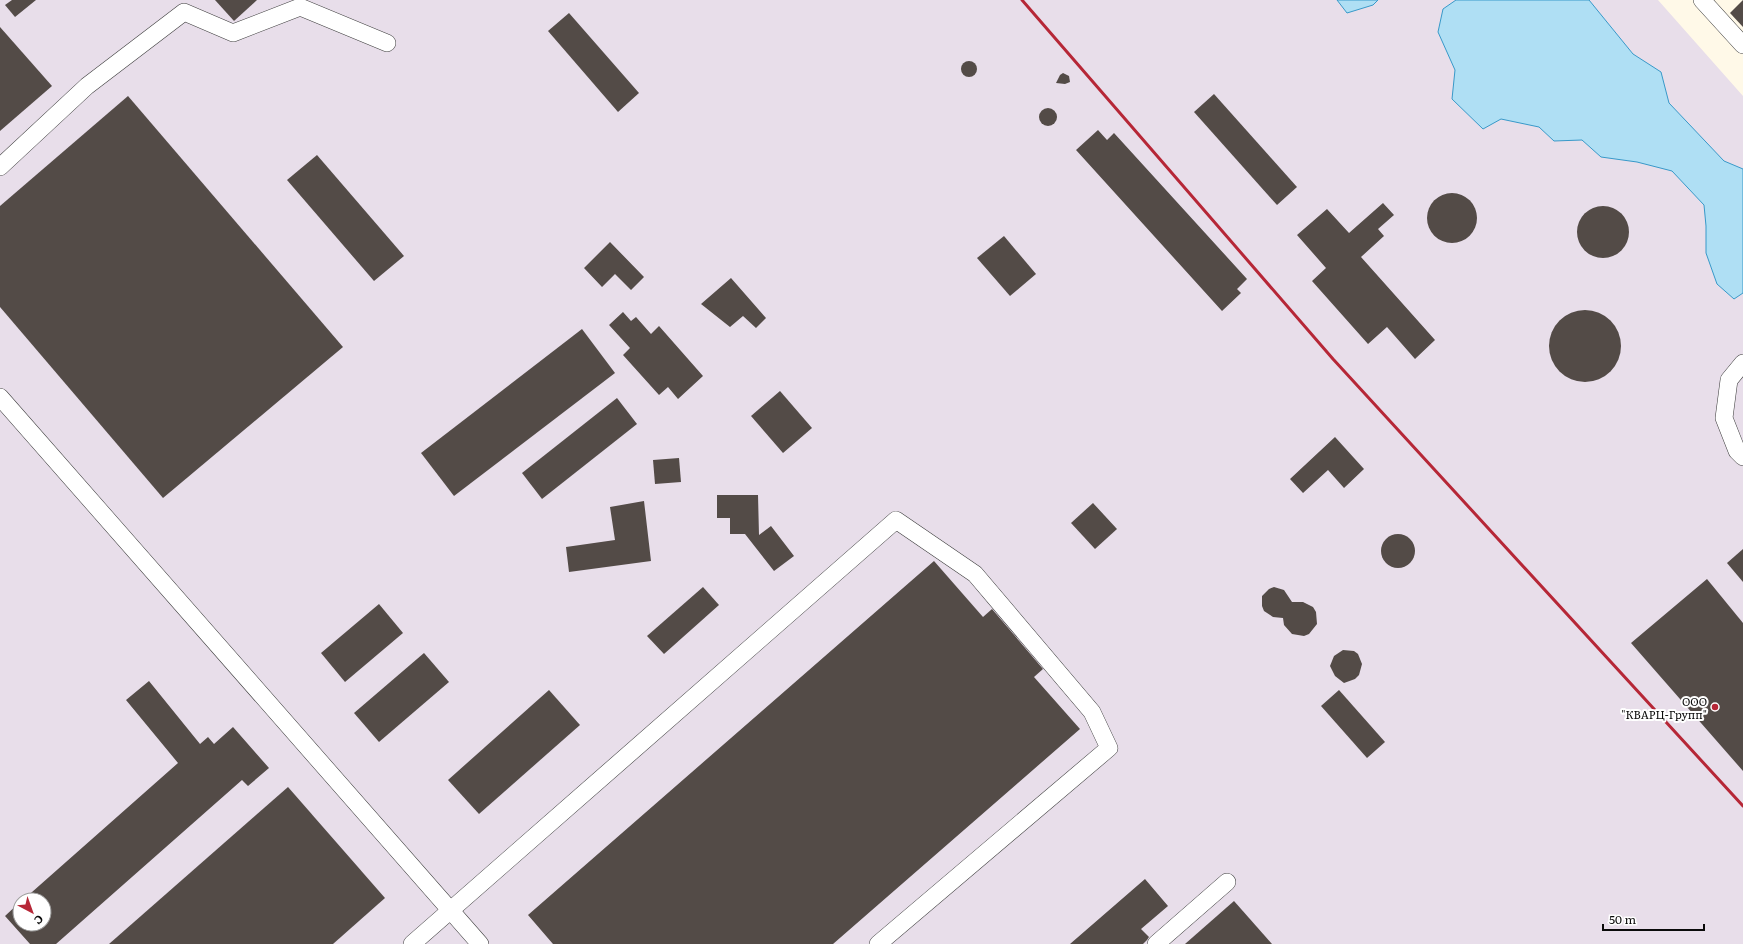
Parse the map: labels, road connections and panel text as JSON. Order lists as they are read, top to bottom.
{
  "places": ["ООО \"КВАРЦ-Групп\""],
  "scale_bar": "50 m",
  "north": "bottom right"
}
